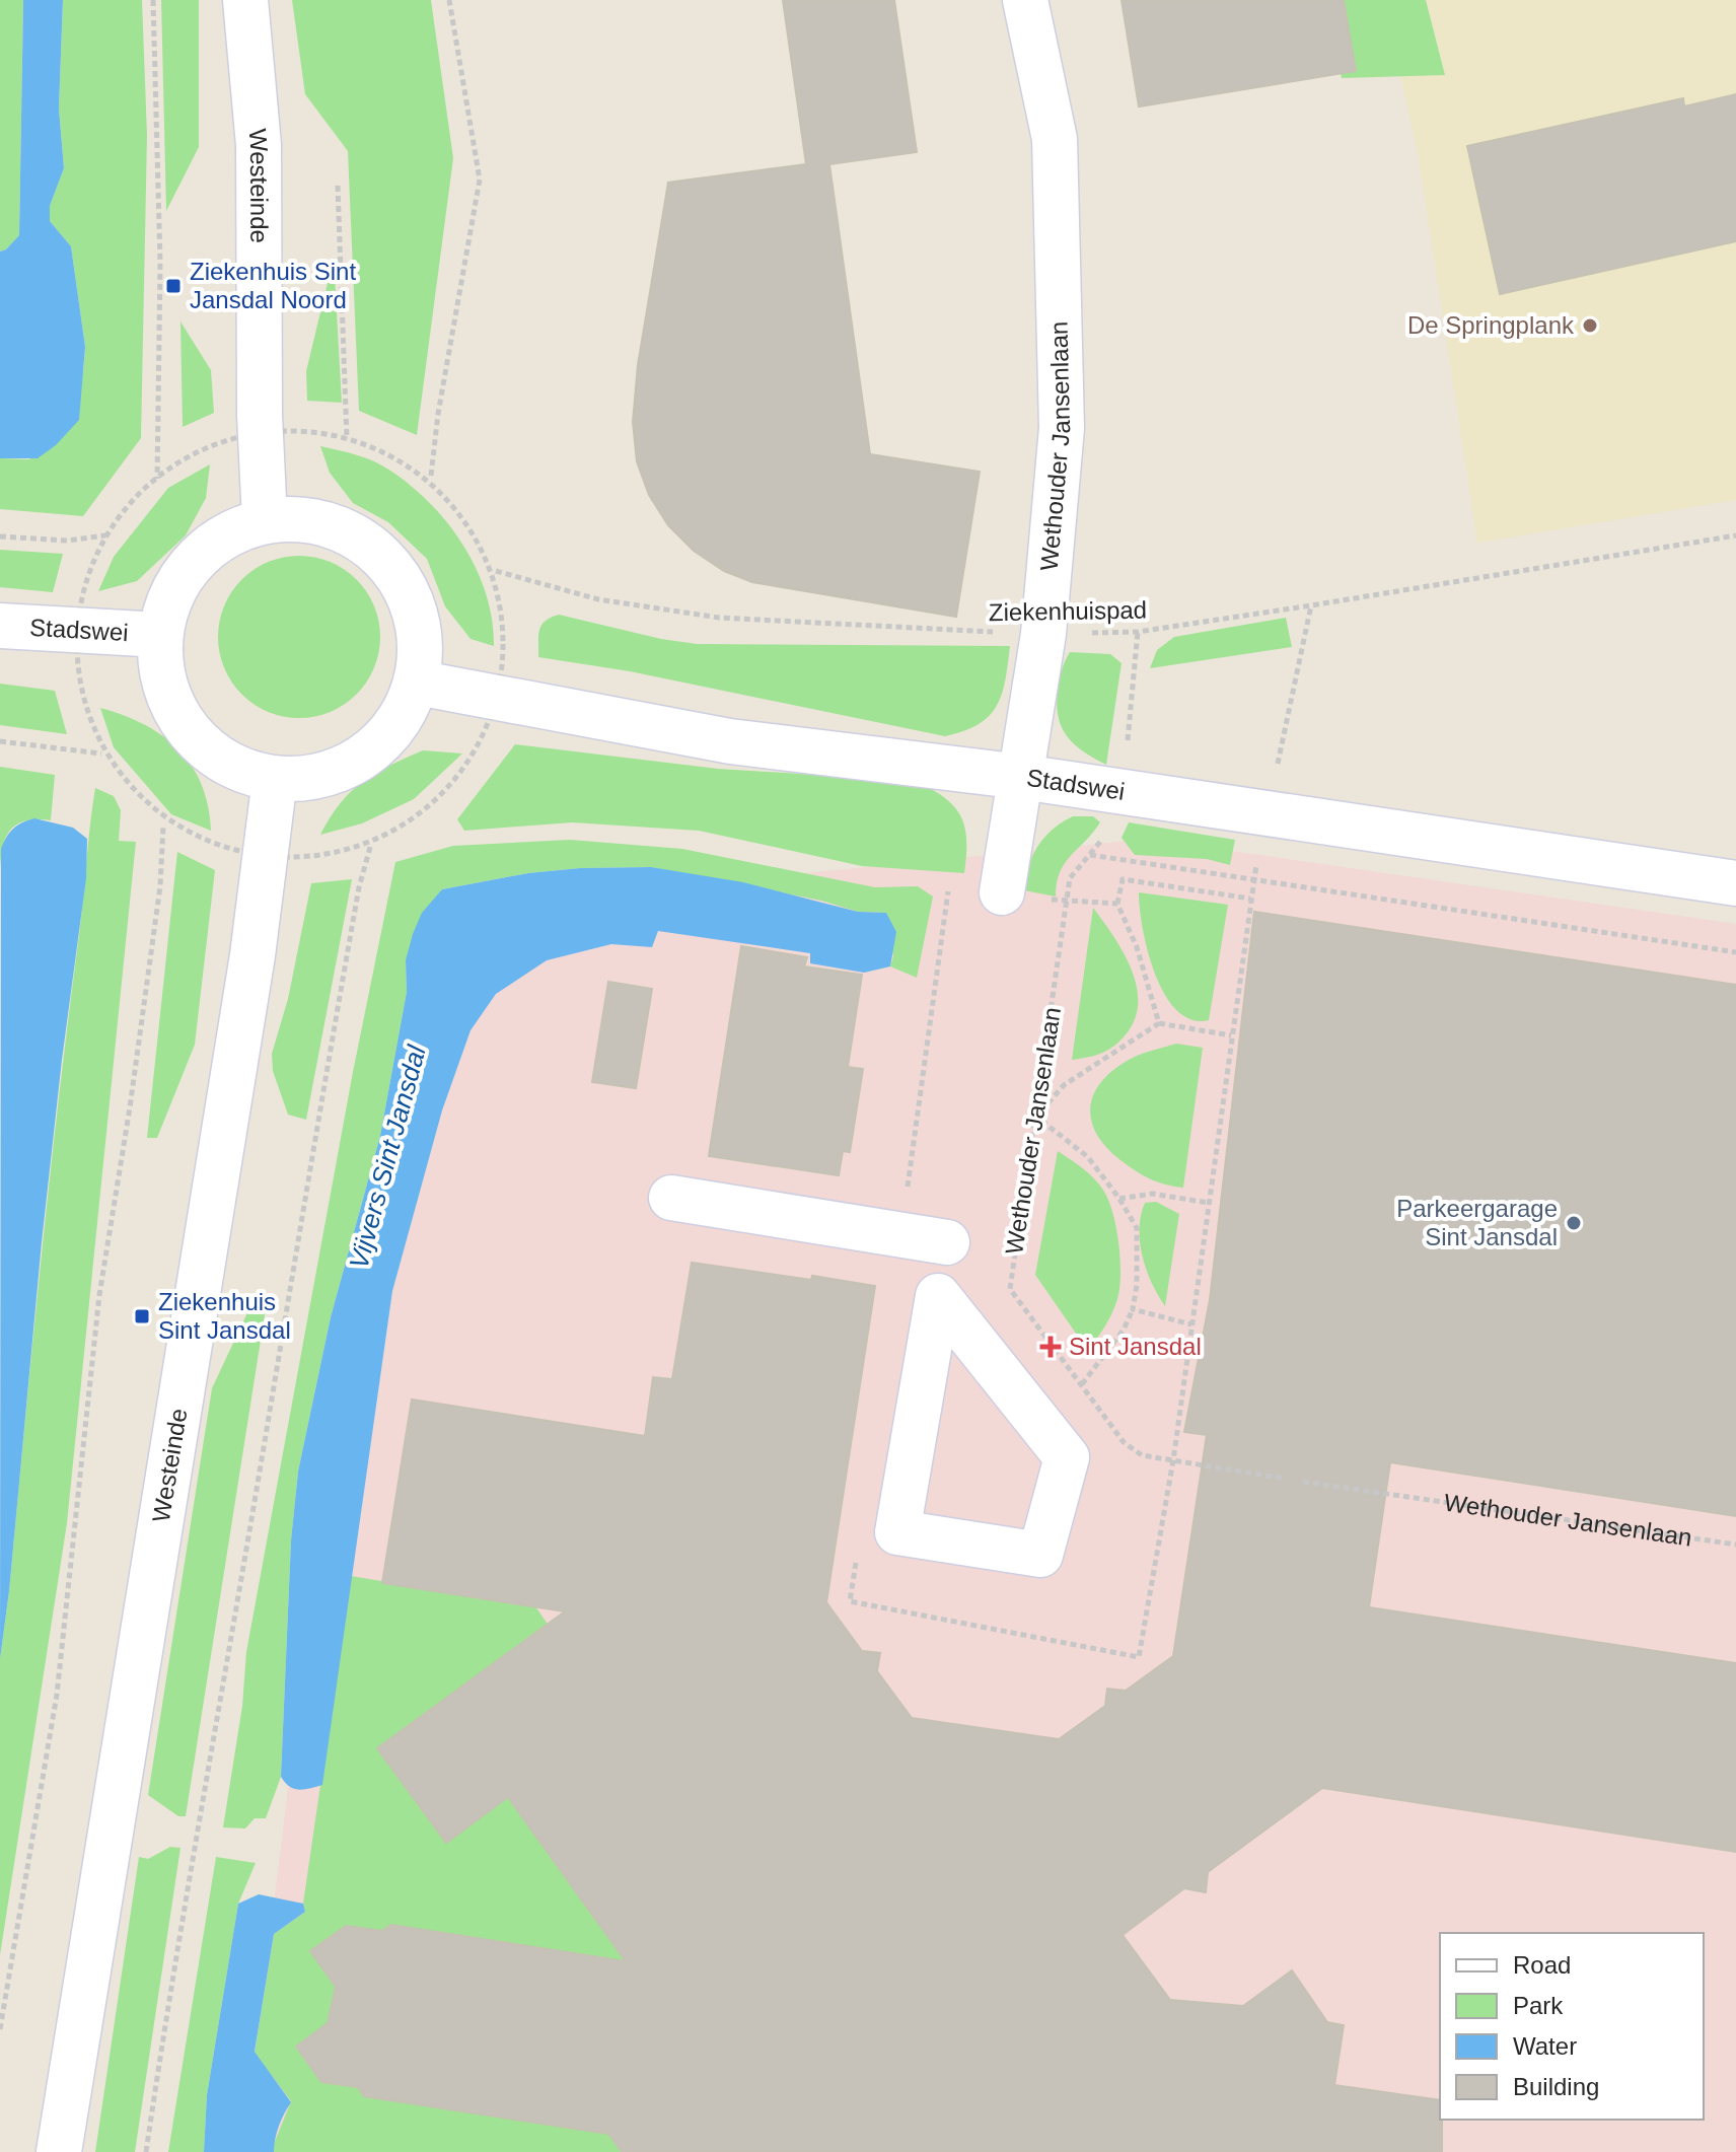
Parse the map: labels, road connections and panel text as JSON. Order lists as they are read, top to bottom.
{
  "streets": {
    "street": ["Westeinde", "Wethouder Jansenlaan", "Stadswei"],
    "path": ["Ziekenhuispad"]
  },
  "crossings": [
    ["Westeinde", "Stadswei"],
    ["Wethouder Jansenlaan", "Ziekenhuispad"],
    ["Wethouder Jansenlaan", "Stadswei"]
  ],
  "water": ["Vijvers Sint Jansdal"],
  "places": {
    "transit": ["Ziekenhuis Sint Jansdal Noord", "Ziekenhuis Sint Jansdal"],
    "other": ["De Springplank", "Parkeergarage Sint Jansdal"],
    "health": ["Sint Jansdal"]
  },
  "legend": [
    "Road",
    "Park",
    "Water",
    "Building"
  ]
}
